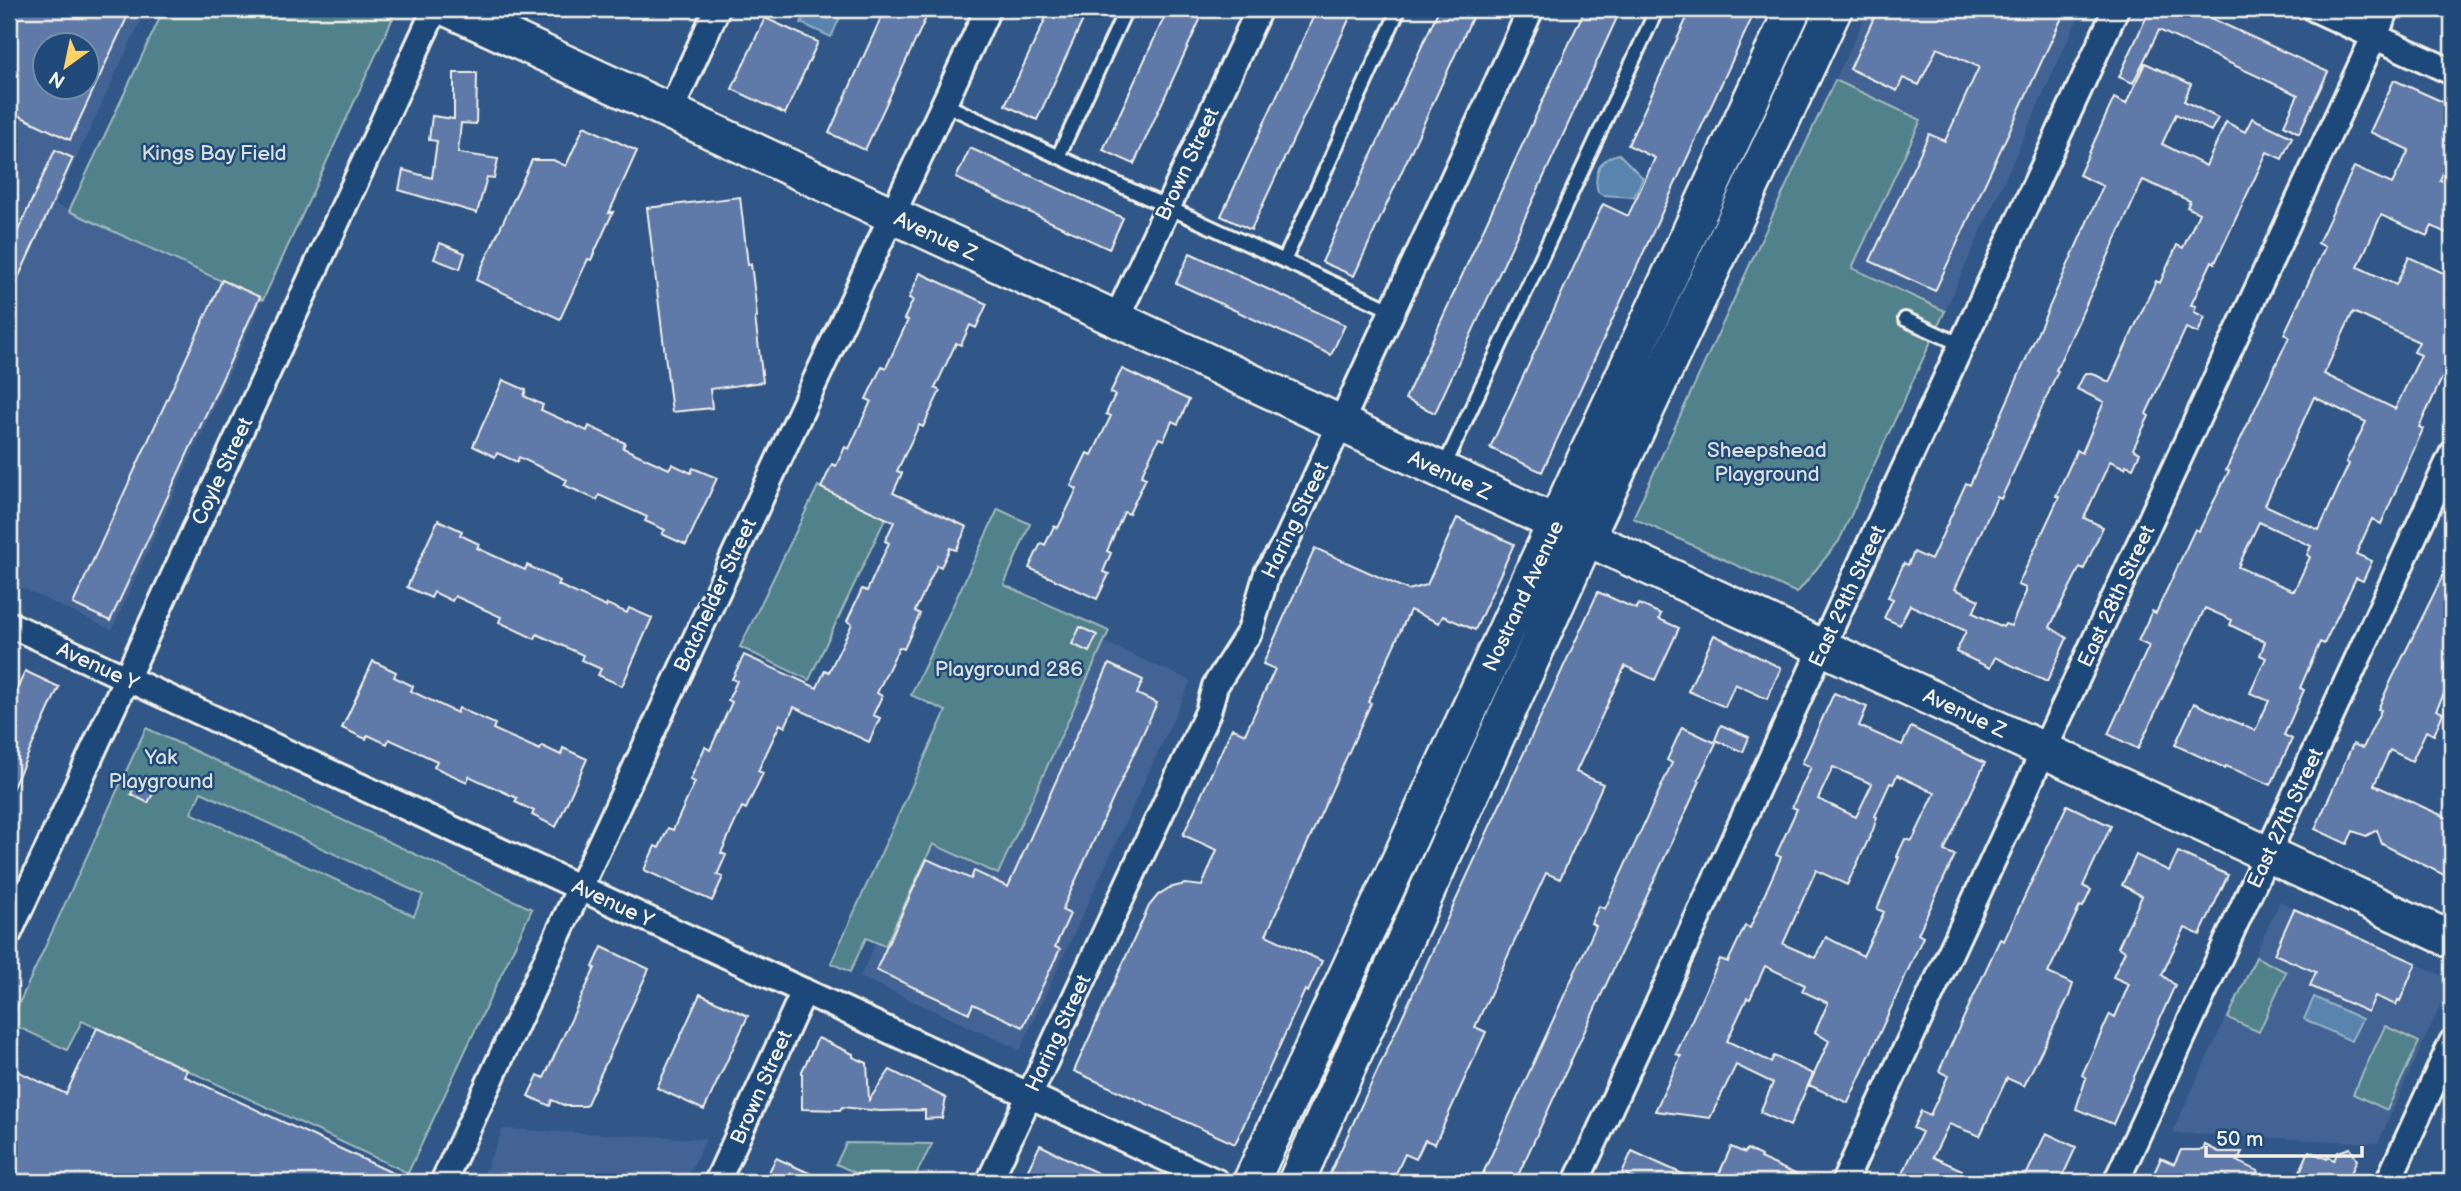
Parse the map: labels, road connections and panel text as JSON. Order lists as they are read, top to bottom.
{
  "streets": {
    "main road": ["Avenue Z", "Nostrand Avenue"],
    "street": [
      "Brown Street",
      "Coyle Street",
      "Haring Street",
      "Batchelder Street",
      "East 29th Street",
      "East 28th Street",
      "Avenue Y",
      "East 27th Street"
    ]
  },
  "crossings": [
    ["Brown Street", "Avenue Z"],
    ["Brown Street", "Avenue Y"],
    ["Avenue Z", "Haring Street"],
    ["Avenue Z", "Batchelder Street"],
    ["Avenue Z", "Nostrand Avenue"],
    ["Avenue Z", "East 29th Street"],
    ["Avenue Z", "East 28th Street"],
    ["Avenue Z", "East 27th Street"],
    ["Coyle Street", "Avenue Y"],
    ["Haring Street", "Avenue Y"],
    ["Batchelder Street", "Avenue Y"]
  ],
  "parks": [
    "Kings Bay Field",
    "Sheepshead Playground",
    "Playground 286",
    "Yak Playground"
  ],
  "scale_bar": "50 m",
  "north": "bottom left"
}
